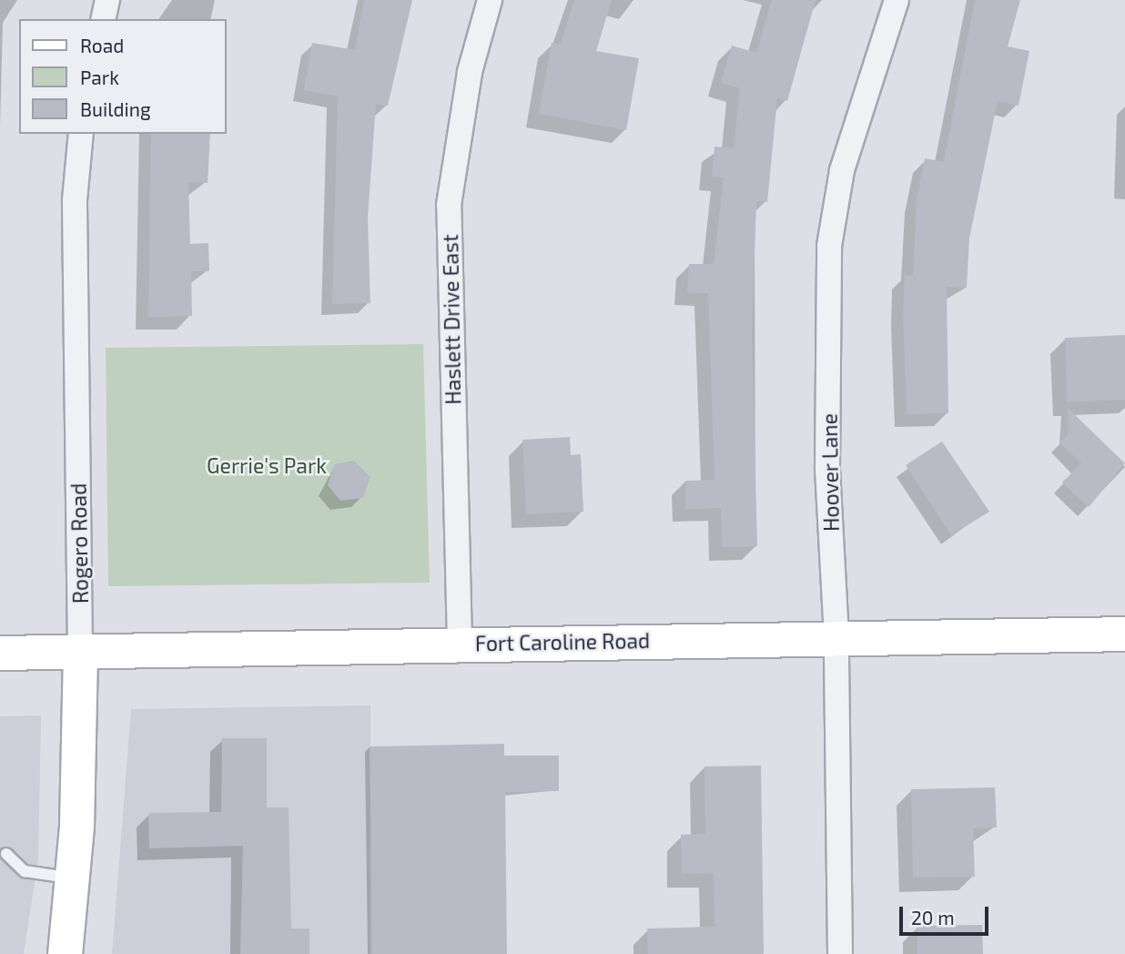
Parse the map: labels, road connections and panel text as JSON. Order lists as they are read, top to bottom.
{
  "streets": {
    "street": [
      "Haslett Drive East",
      "Hoover Lane",
      "Rogero Road",
      "Fort Caroline Road"
    ]
  },
  "crossings": [
    ["Haslett Drive East", "Fort Caroline Road"],
    ["Hoover Lane", "Fort Caroline Road"],
    ["Rogero Road", "Fort Caroline Road"]
  ],
  "parks": ["Gerrie's Park"],
  "legend": ["Road", "Park", "Building"],
  "scale_bar": "20 m"
}
